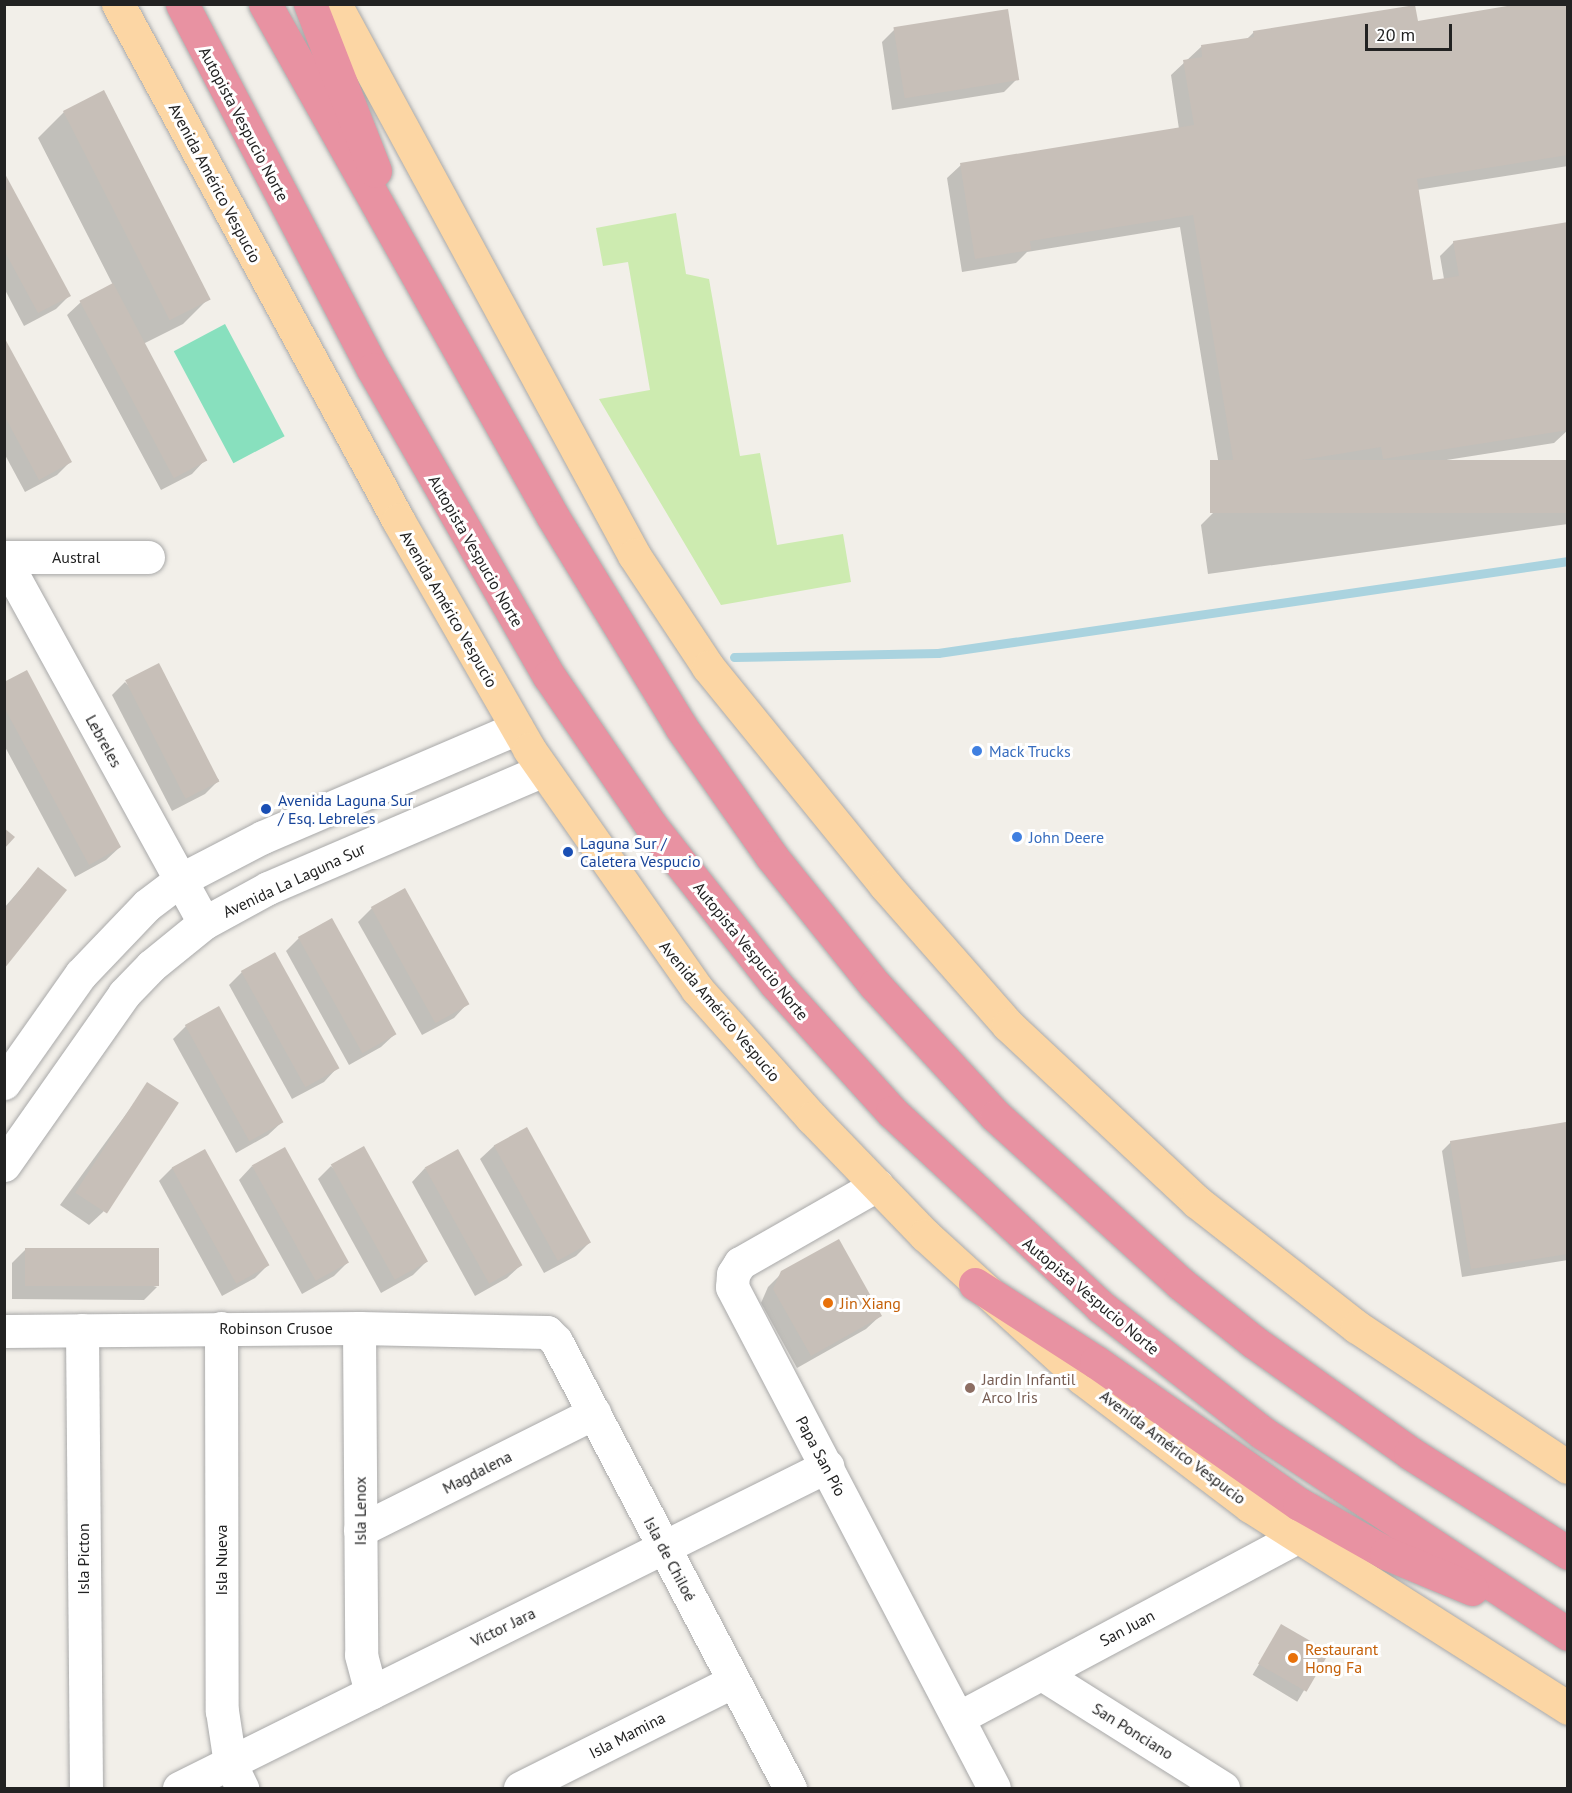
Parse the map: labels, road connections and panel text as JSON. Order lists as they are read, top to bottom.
{
  "streets": {
    "highway": ["Autopista Vespucio Norte"],
    "main road": ["Avenida Américo Vespucio"],
    "street": [
      "Austral",
      "Lebreles",
      "Avenida La Laguna Sur",
      "Robinson Crusoe",
      "Papa San Pío",
      "Magdalena",
      "Isla Lenox",
      "Isla Picton",
      "Isla de Chiloé",
      "Isla Nueva",
      "Víctor Jara",
      "San Juan",
      "San Ponciano",
      "Isla Mamina"
    ]
  },
  "crossings": [
    ["Avenida Américo Vespucio", "Avenida La Laguna Sur"],
    ["Avenida Américo Vespucio", "Papa San Pío"],
    ["Avenida Américo Vespucio", "San Juan"],
    ["Austral", "Lebreles"],
    ["Lebreles", "Avenida La Laguna Sur"],
    ["Robinson Crusoe", "Isla Lenox"],
    ["Robinson Crusoe", "Isla Picton"],
    ["Robinson Crusoe", "Isla de Chiloé"],
    ["Robinson Crusoe", "Isla Nueva"],
    ["Papa San Pío", "Víctor Jara"],
    ["Papa San Pío", "San Juan"],
    ["Magdalena", "Isla Lenox"],
    ["Magdalena", "Isla de Chiloé"],
    ["Isla Lenox", "Víctor Jara"],
    ["Isla de Chiloé", "Víctor Jara"],
    ["Isla de Chiloé", "Isla Mamina"],
    ["Isla Nueva", "Víctor Jara"],
    ["San Juan", "San Ponciano"]
  ],
  "places": [
    "Mack Trucks",
    "Avenida Laguna Sur / Esq. Lebreles",
    "John Deere",
    "Laguna Sur / Caletera Vespucio",
    "Jin Xiang",
    "Jardin Infantil Arco Iris",
    "Restaurant Hong Fa"
  ],
  "scale_bar": "20 m"
}
